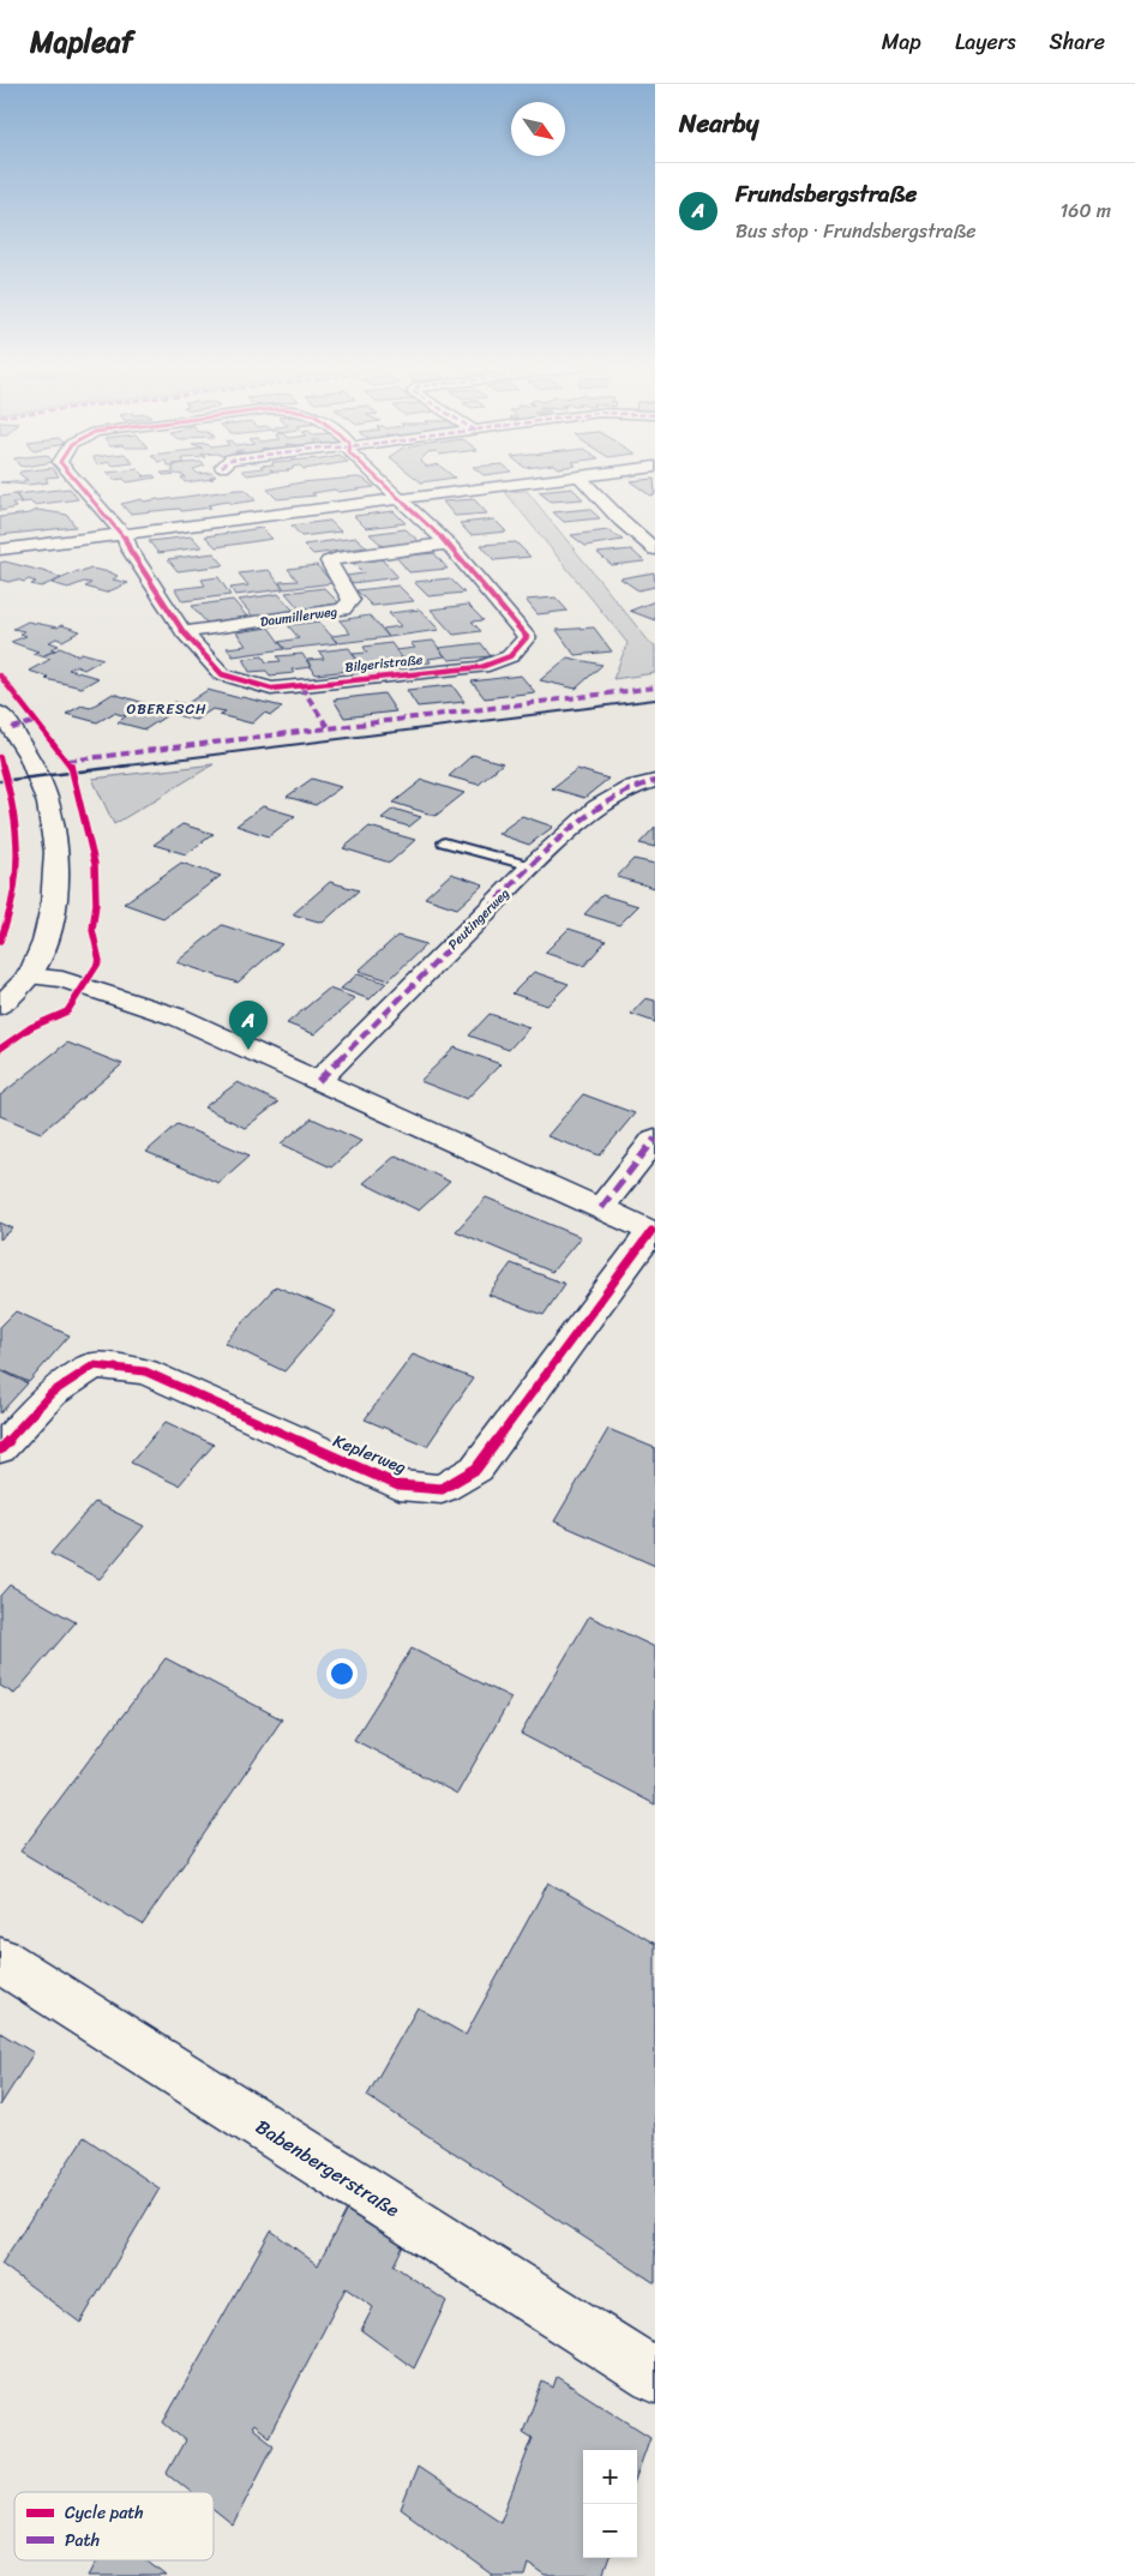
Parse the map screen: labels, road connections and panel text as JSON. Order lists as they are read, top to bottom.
{
  "streets": {
    "street": [
      "Daumillerweg",
      "Bilgeristraße",
      "Peutingerweg",
      "Keplerweg",
      "Babenbergerstraße"
    ]
  },
  "crossings": [
    ["Daumillerweg", "Bilgeristraße"]
  ],
  "districts": ["OBERESCH"],
  "legend": ["Cycle path", "Path"],
  "north": "bottom right",
  "page": {
    "header": "Mapleaf",
    "nav": ["Map", "Layers", "Share"],
    "heading": "Nearby",
    "list": [
      {
        "mark": "A",
        "name": "Frundsbergstraße",
        "note": "Bus stop · Frundsbergstraße",
        "value": "160 m"
      }
    ],
    "pins": "A",
    "map_buttons": ["+", "−"]
  }
}
